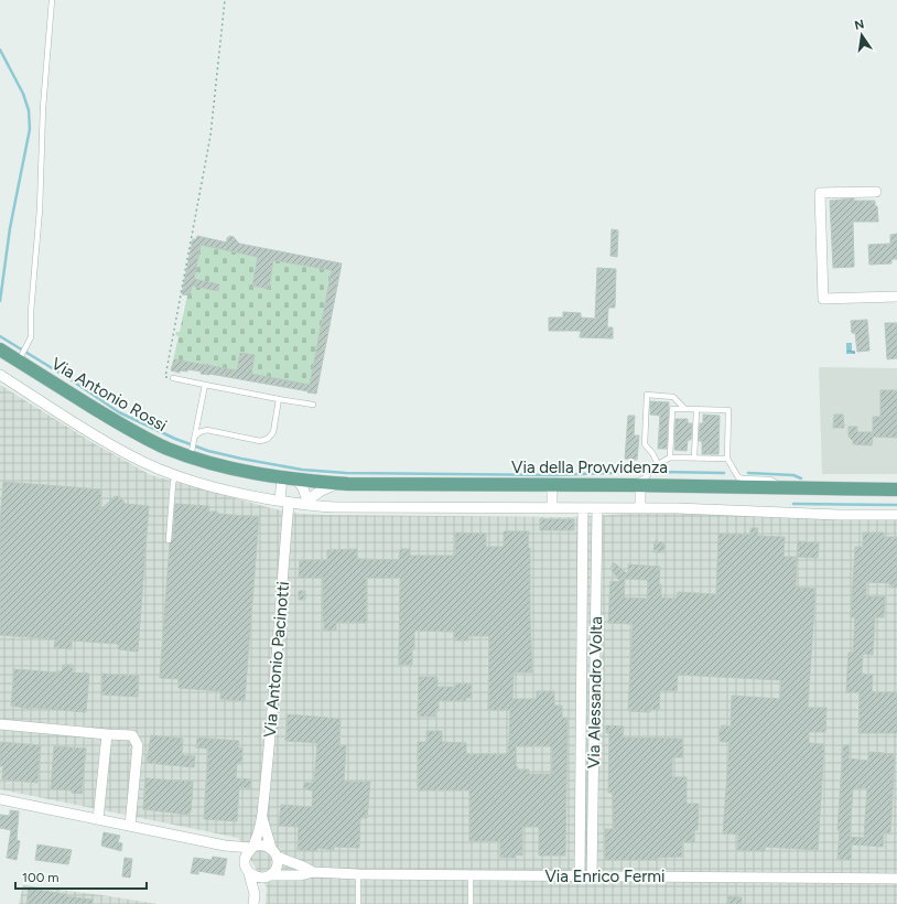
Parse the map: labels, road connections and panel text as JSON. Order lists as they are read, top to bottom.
{
  "streets": {
    "main road": ["Via Antonio Rossi", "Via della Provvidenza"],
    "street": ["Via Antonio Pacinotti", "Via Alessandro Volta", "Via Enrico Fermi"]
  },
  "crossings": [
    ["Via Antonio Rossi", "Via della Provvidenza"],
    ["Via Antonio Rossi", "Via Antonio Pacinotti"],
    ["Via della Provvidenza", "Via Antonio Pacinotti"],
    ["Via Alessandro Volta", "Via Enrico Fermi"]
  ],
  "scale_bar": "100 m",
  "north": "top"
}
